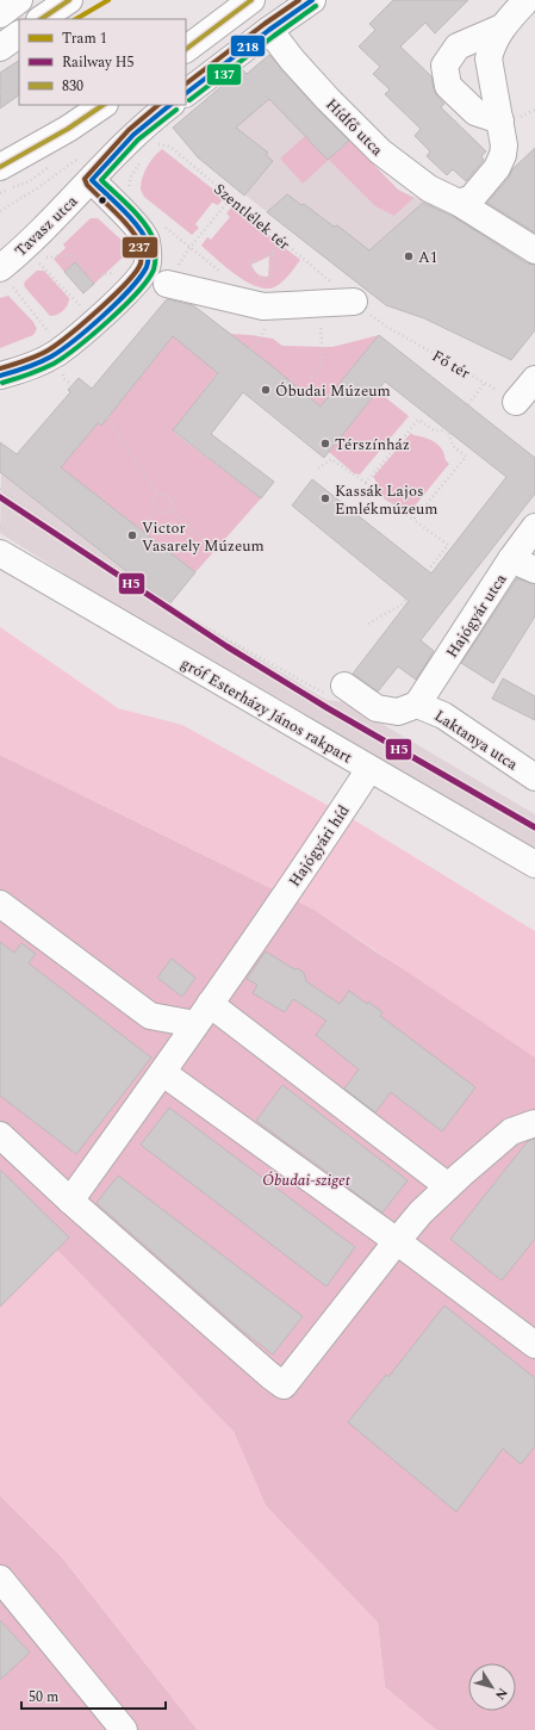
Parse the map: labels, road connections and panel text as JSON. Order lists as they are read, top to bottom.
{
  "streets": {
    "street": [
      "Hídfő utca",
      "Tavasz utca",
      "Hajógyár utca",
      "gróf Esterházy János rakpart",
      "Laktanya utca",
      "Hajógyári híd"
    ],
    "path": ["Szentlélek tér", "Fő tér"]
  },
  "crossings": [
    ["Szentlélek tér", "Fő tér"],
    ["Hajógyár utca", "Laktanya utca"],
    ["gróf Esterházy János rakpart", "Hajógyári híd"]
  ],
  "parks": ["Óbudai-sziget"],
  "places": [
    "A1",
    "Óbudai Múzeum",
    "Térszínház",
    "Kassák Lajos Emlékmúzeum",
    "Victor Vasarely Múzeum"
  ],
  "lines": [
    "tram line 1",
    "transit line 830",
    "transit line 218",
    "transit line 237",
    "transit line 137",
    "rail line H5"
  ],
  "legend": ["Tram 1", "Railway H5", "830"],
  "scale_bar": "50 m",
  "north": "bottom right"
}
